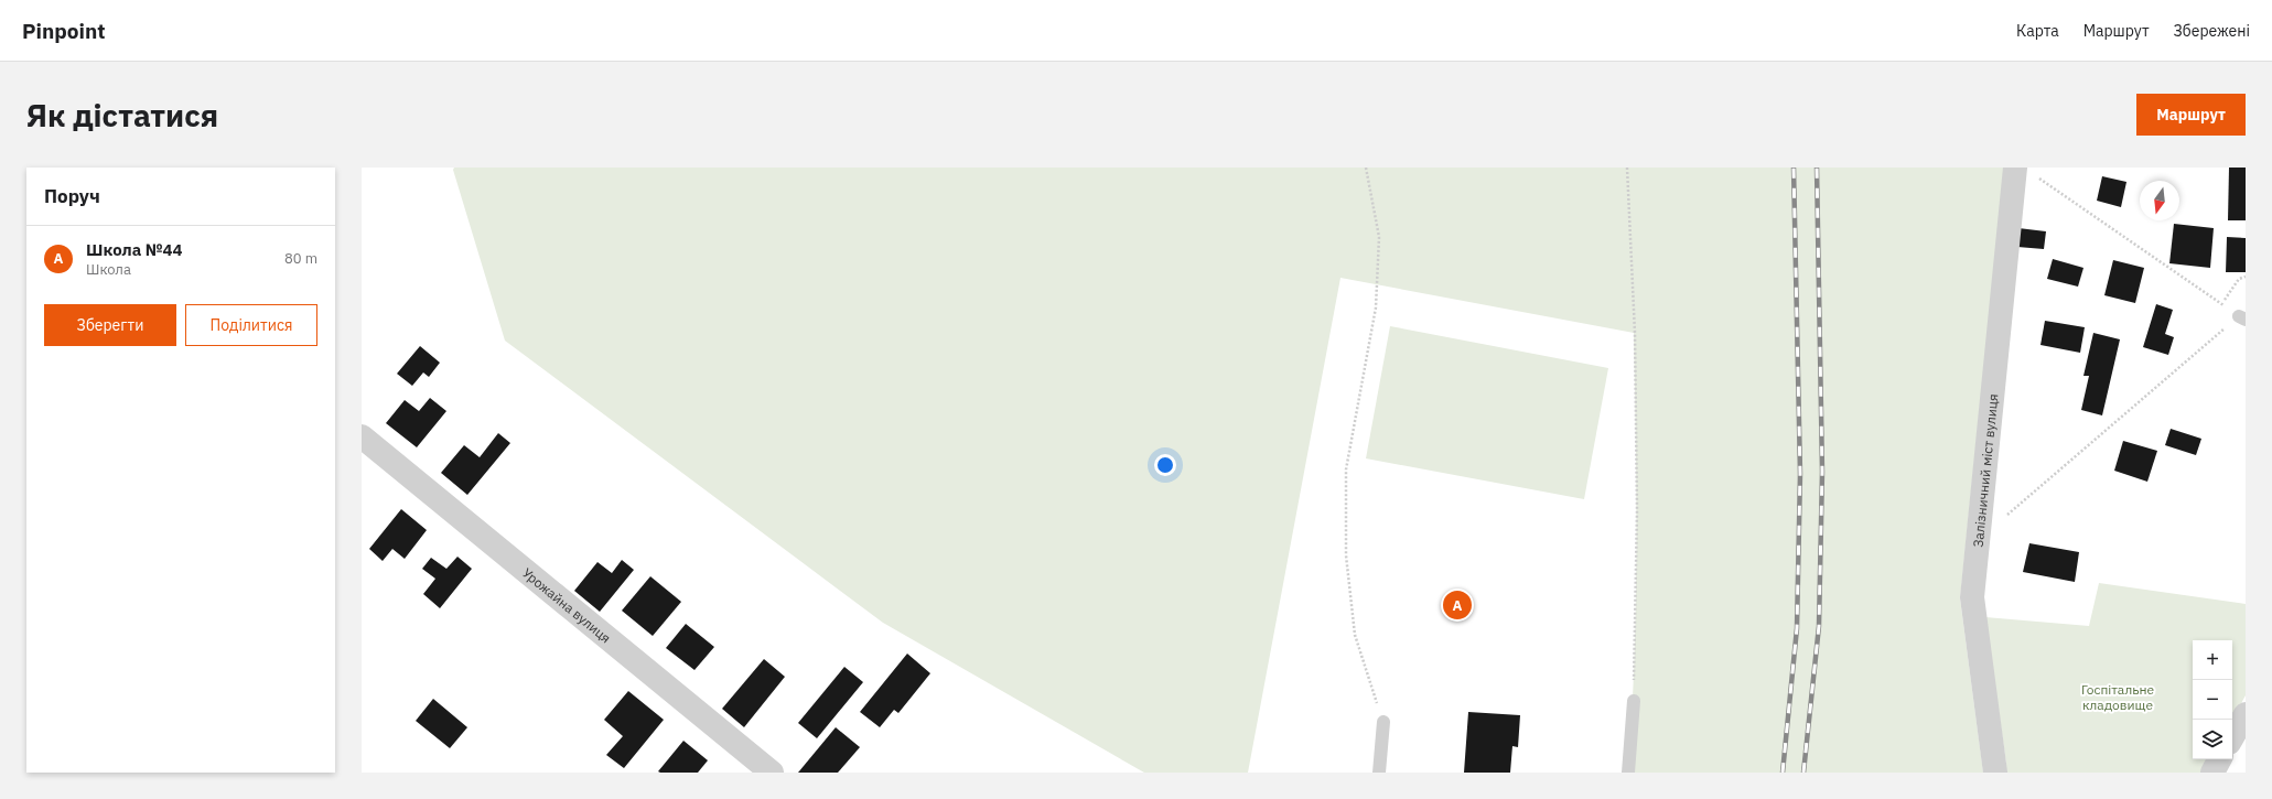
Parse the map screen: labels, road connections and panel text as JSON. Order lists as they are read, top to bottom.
{
  "streets": {
    "street": ["Залізничний міст вулиця", "Урожайна вулиця"]
  },
  "parks": ["Госпітальне кладовище"],
  "north": "bottom",
  "page": {
    "header": "Pinpoint",
    "nav": ["Карта", "Маршрут", "Збережені"],
    "buttons": [
      "Маршрут",
      ["Зберегти", "Поділитися"]
    ],
    "title": "Як дістатися",
    "heading": "Поруч",
    "list": [
      {
        "mark": "A",
        "name": "Школа №44",
        "note": "Школа",
        "value": "80 m"
      }
    ],
    "pins": "A",
    "map_buttons": ["+", "−"]
  }
}
